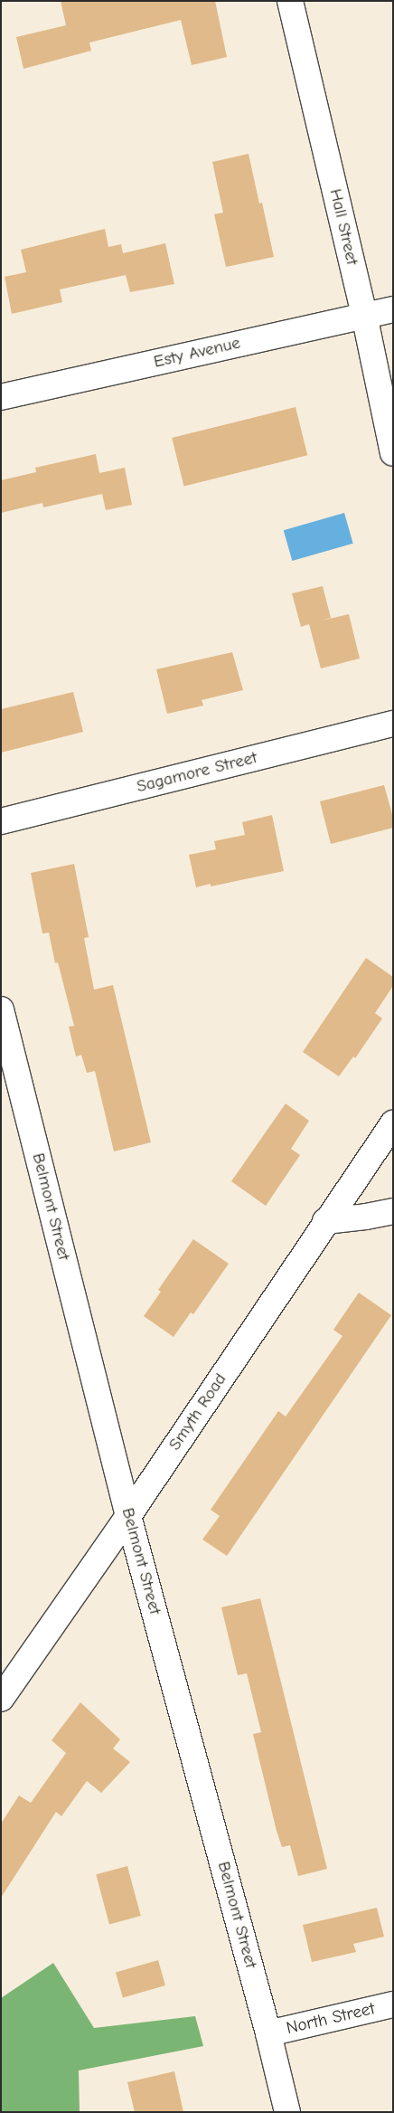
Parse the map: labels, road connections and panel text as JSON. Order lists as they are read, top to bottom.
{
  "streets": {
    "street": [
      "Hall Street",
      "Esty Avenue",
      "Sagamore Street",
      "Belmont Street",
      "Smyth Road",
      "North Street"
    ]
  },
  "crossings": [
    ["Hall Street", "Esty Avenue"],
    ["Belmont Street", "Smyth Road"],
    ["Belmont Street", "North Street"]
  ]
}
